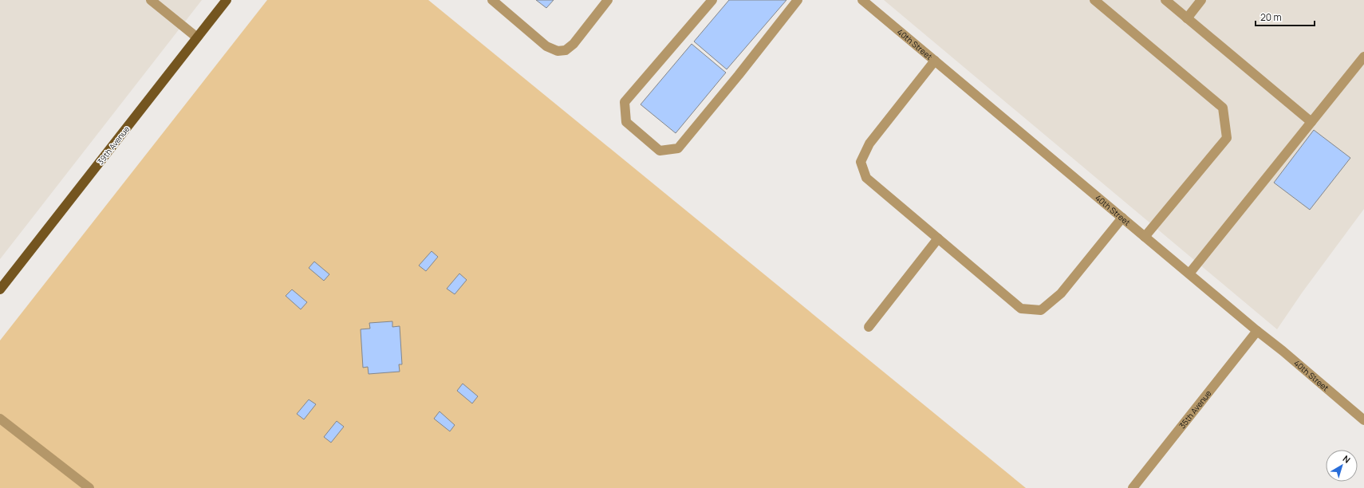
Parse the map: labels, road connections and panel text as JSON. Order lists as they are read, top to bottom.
{
  "streets": {
    "main road": ["39th Avenue"],
    "street": ["40th Street", "35th Avenue"]
  },
  "crossings": [
    ["40th Street", "35th Avenue"]
  ],
  "scale_bar": "20 m",
  "north": "top right"
}
